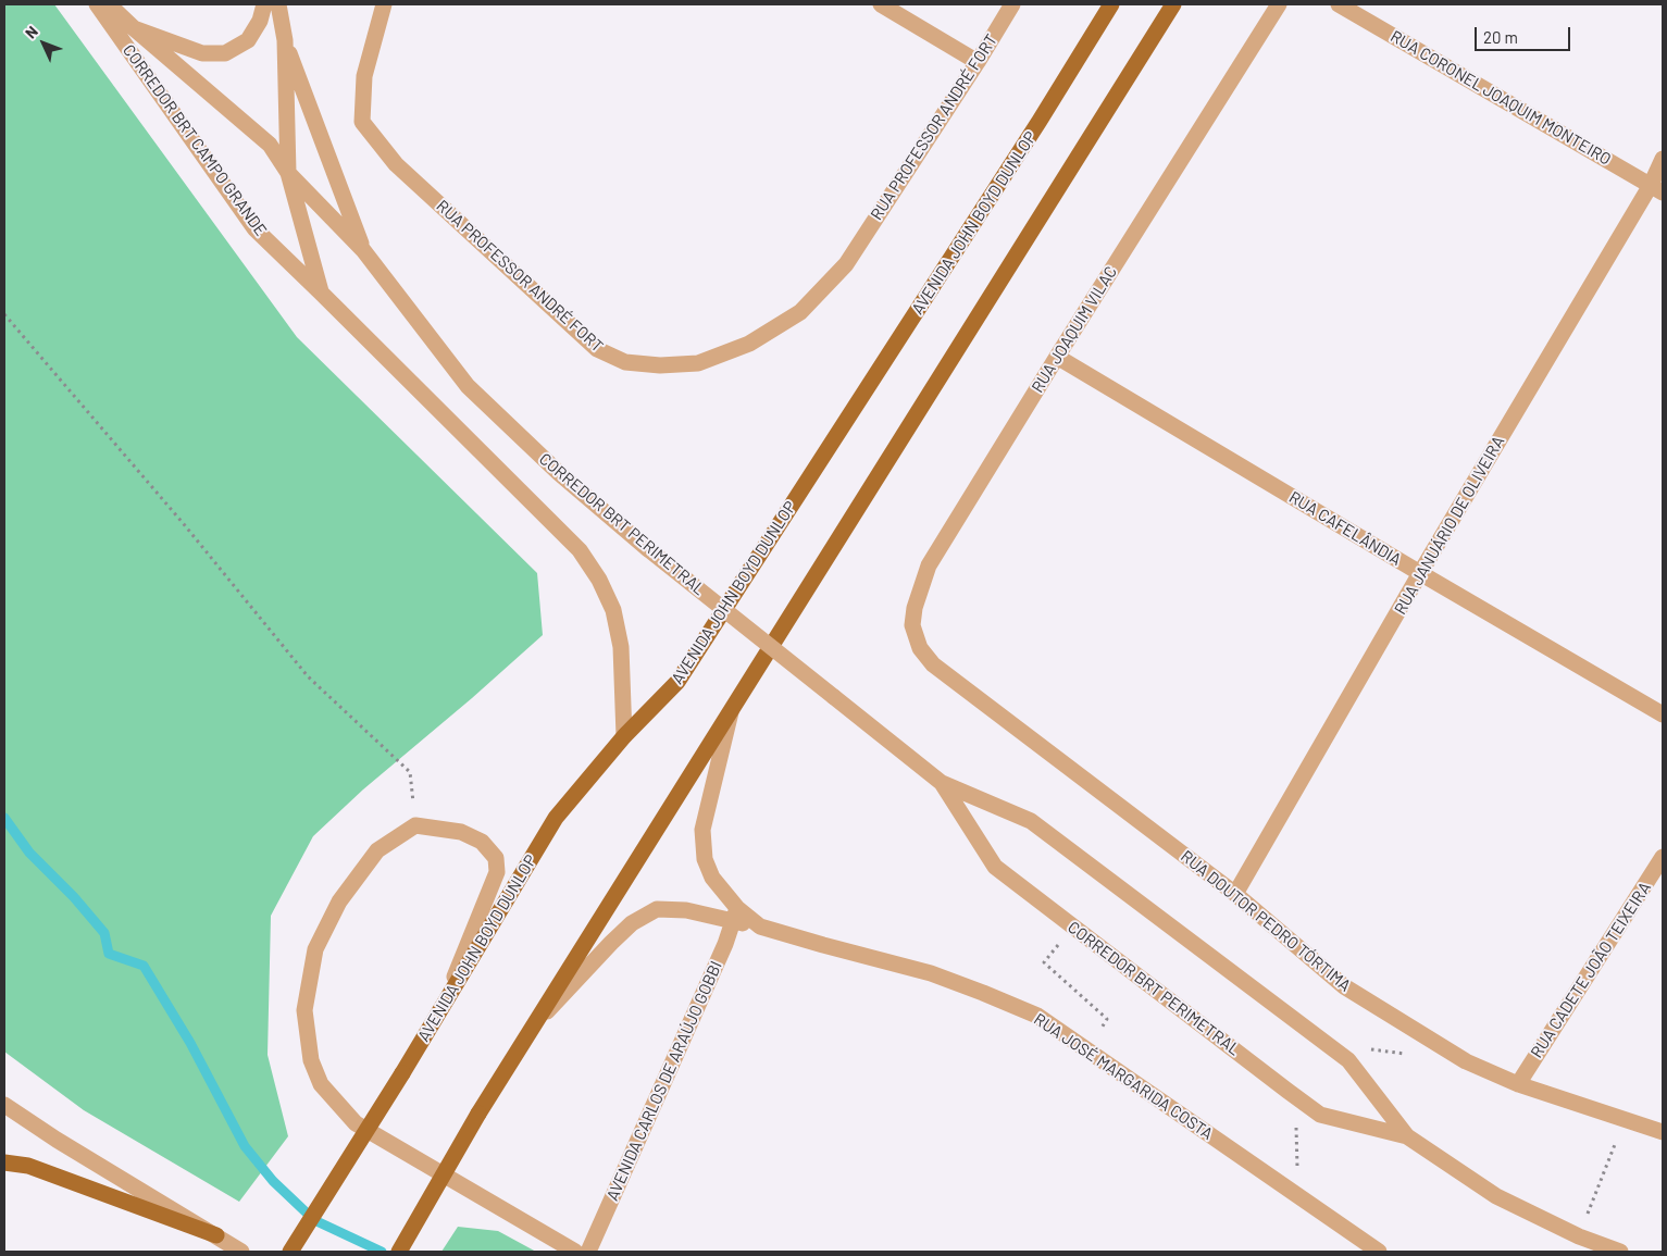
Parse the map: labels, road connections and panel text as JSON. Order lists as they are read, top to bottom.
{
  "streets": {
    "main road": ["AVENIDA JOHN BOYD DUNLOP"],
    "street": [
      "RUA CORONEL JOAQUIM MONTEIRO",
      "RUA PROFESSOR ANDRÉ FORT",
      "CORREDOR BRT CAMPO GRANDE",
      "RUA JOAQUIM VILAC",
      "CORREDOR BRT PERIMETRAL",
      "RUA JANUÁRIO DE OLIVEIRA",
      "RUA CAFELÂNDIA",
      "RUA DOUTOR PEDRO TÓRTIMA",
      "RUA CADETE JOÃO TEIXEIRA",
      "RUA JOSÉ MARGARIDA COSTA",
      "AVENIDA CARLOS DE ARAÚJO GOBBI"
    ]
  },
  "crossings": [
    ["RUA CORONEL JOAQUIM MONTEIRO", "RUA JANUÁRIO DE OLIVEIRA"],
    ["CORREDOR BRT CAMPO GRANDE", "AVENIDA JOHN BOYD DUNLOP"],
    ["RUA JOAQUIM VILAC", "RUA CAFELÂNDIA"],
    ["RUA JOAQUIM VILAC", "RUA DOUTOR PEDRO TÓRTIMA"],
    ["RUA JANUÁRIO DE OLIVEIRA", "RUA CAFELÂNDIA"],
    ["RUA JANUÁRIO DE OLIVEIRA", "RUA DOUTOR PEDRO TÓRTIMA"],
    ["RUA DOUTOR PEDRO TÓRTIMA", "RUA CADETE JOÃO TEIXEIRA"],
    ["RUA JOSÉ MARGARIDA COSTA", "AVENIDA CARLOS DE ARAÚJO GOBBI"]
  ],
  "scale_bar": "20 m",
  "north": "top left"
}
